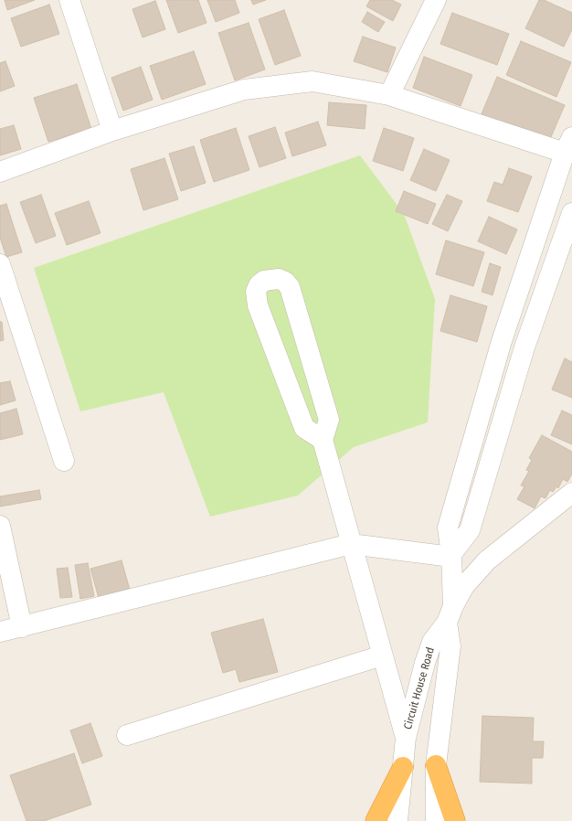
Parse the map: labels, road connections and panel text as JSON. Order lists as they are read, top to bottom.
{
  "streets": {
    "street": ["Circuit House Road"]
  }
}
